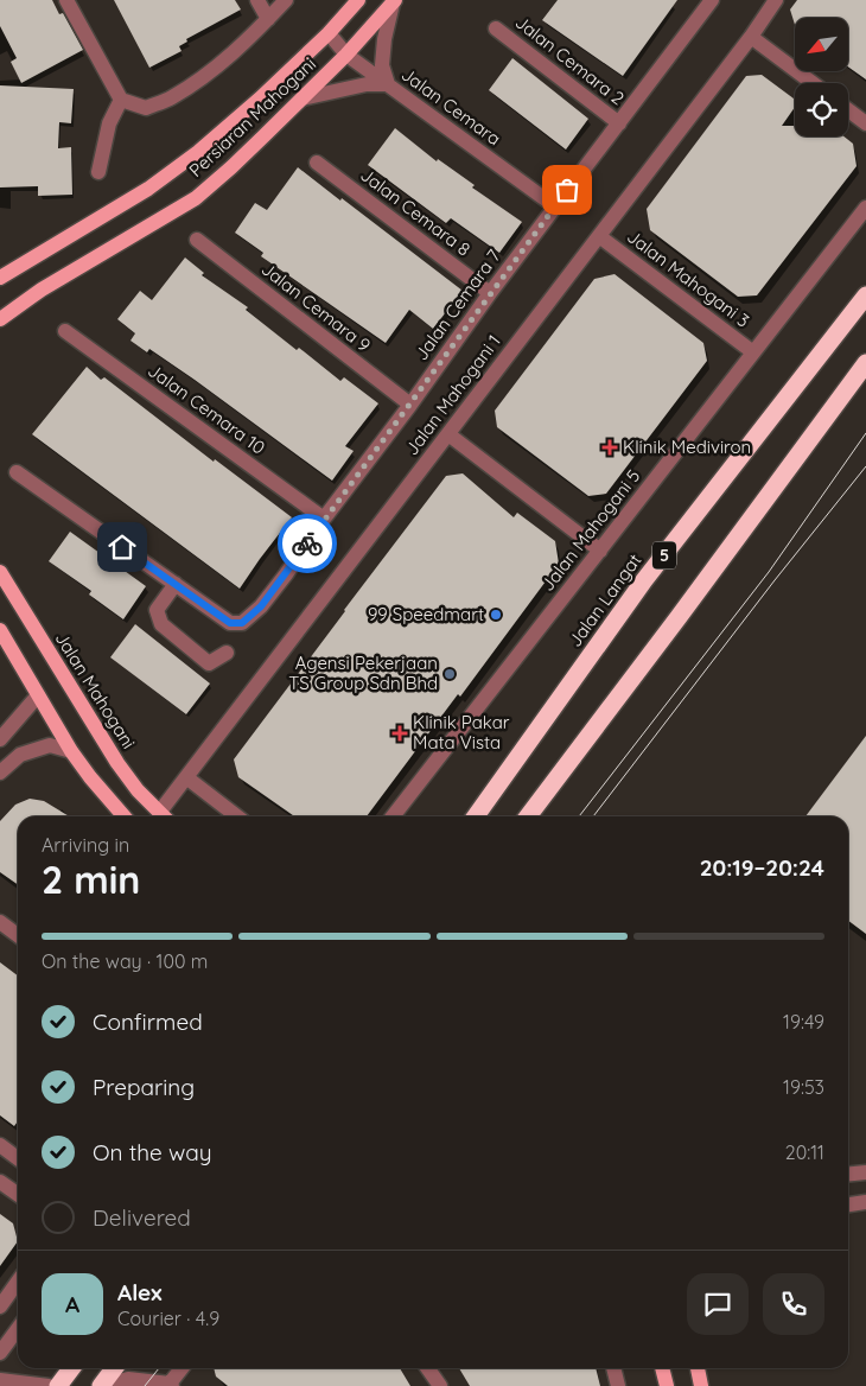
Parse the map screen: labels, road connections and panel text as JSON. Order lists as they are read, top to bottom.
{
  "streets": {
    "highway": ["5", "Jalan Langat"],
    "main road": ["Persiaran Mahogani", "Jalan Mahogani"],
    "street": [
      "Jalan Cemara 2",
      "Jalan Cemara",
      "Jalan Cemara 8",
      "Jalan Mahogani 3",
      "Jalan Cemara 7",
      "Jalan Cemara 9",
      "Jalan Mahogani 1",
      "Jalan Cemara 10",
      "Jalan Mahogani 5"
    ]
  },
  "crossings": [
    ["Jalan Cemara 2", "Jalan Cemara 7"],
    ["Jalan Cemara", "Persiaran Mahogani"],
    ["Jalan Cemara", "Jalan Cemara 7"],
    ["Jalan Cemara 8", "Jalan Cemara 7"],
    ["Jalan Mahogani 3", "Jalan Mahogani 1"],
    ["Jalan Mahogani 3", "Jalan Mahogani 5"],
    ["Jalan Cemara 7", "Jalan Cemara 9"],
    ["Jalan Cemara 7", "Jalan Cemara 10"]
  ],
  "places": {
    "health": ["Klinik Mediviron", "Klinik Pakar Mata Vista"],
    "other": ["99 Speedmart", "Agensi Pekerjaan TS Group Sdn Bhd"]
  },
  "north": "bottom left",
  "page": {
    "heading": ["2 min", "Arriving in", "20:19–20:24"],
    "panel": ["Alex", "Courier · 4.9"],
    "bar": "On the way · 100 m",
    "list": [
      ["Confirmed", "19:49"],
      ["Preparing", "19:53"],
      ["On the way", "20:11"],
      "Delivered"
    ],
    "round": "A"
  }
}
